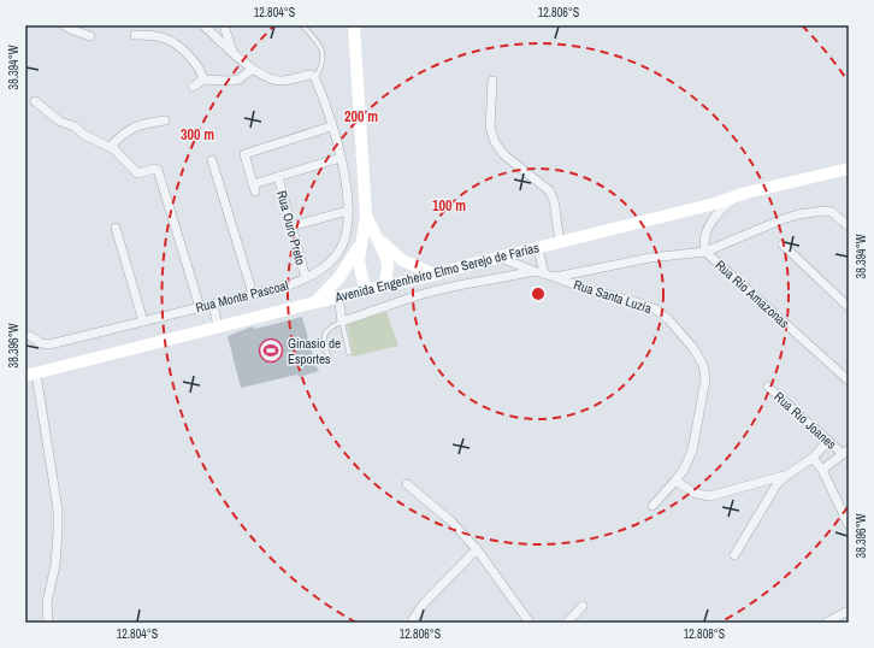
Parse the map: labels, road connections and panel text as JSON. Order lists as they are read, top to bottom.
{
  "streets": {
    "main road": ["Avenida Engenheiro Elmo Serejo de Farias"],
    "street": [
      "Rua Ouro Preto",
      "Rua Rio Amazonas",
      "Rua Monte Pascoal",
      "Rua Santa Luzia",
      "Rua Rio Joanes"
    ]
  },
  "crossings": [
    ["Rua Ouro Preto", "Rua Monte Pascoal"],
    ["Rua Rio Amazonas", "Rua Santa Luzia"]
  ],
  "places": {
    "sports": ["Ginasio de Esportes"]
  },
  "coordinates": [
    "12.804°S",
    "12.806°S",
    "38.394°W",
    "38.396°W",
    "12.808°S"
  ],
  "rings": ["200 m", "300 m", "100 m"]
}
